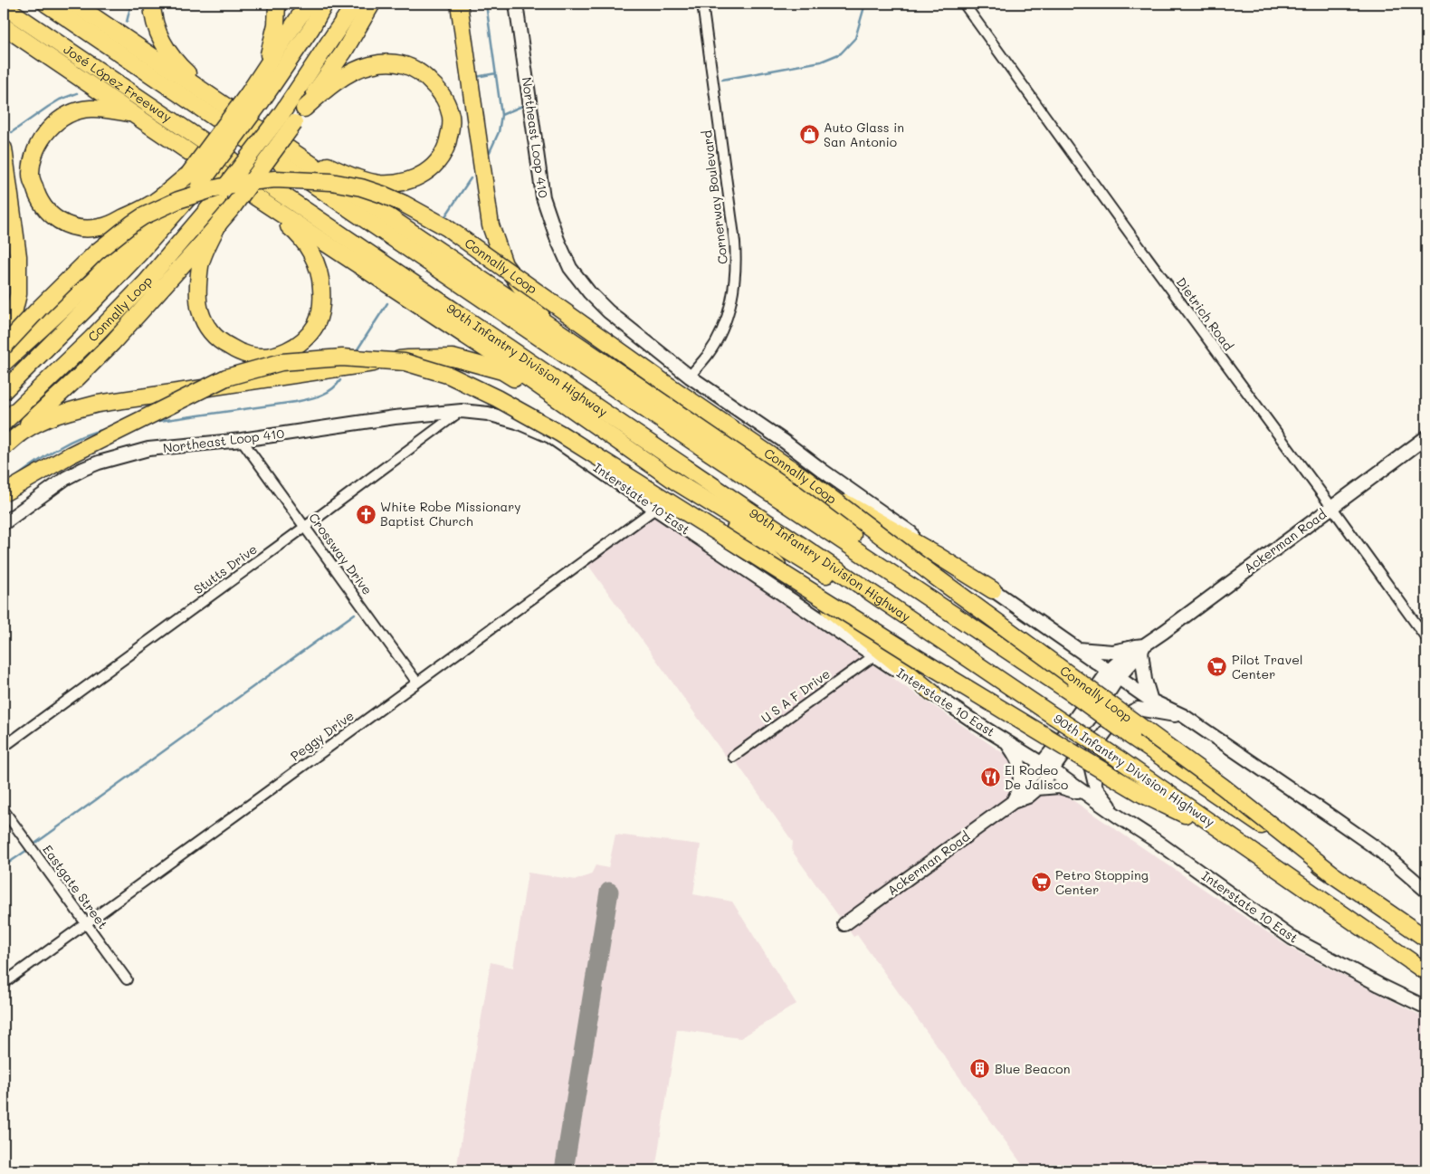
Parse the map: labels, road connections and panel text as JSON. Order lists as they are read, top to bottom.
{
  "streets": {
    "highway": ["José López Freeway", "Connally Loop", "90th Infantry Division Highway"],
    "main road": ["Northeast Loop 410", "Interstate 10 East", "Ackerman Road"],
    "street": [
      "Cornerway Boulevard",
      "Dietrich Road",
      "Crossway Drive",
      "Stutts Drive",
      "U S A F Drive",
      "Peggy Drive",
      "Eastgate Street"
    ]
  },
  "crossings": [
    ["José López Freeway", "90th Infantry Division Highway"],
    ["Northeast Loop 410", "Cornerway Boulevard"],
    ["Northeast Loop 410", "Interstate 10 East"],
    ["Northeast Loop 410", "Crossway Drive"],
    ["Northeast Loop 410", "Stutts Drive"],
    ["Connally Loop", "90th Infantry Division Highway"],
    ["Dietrich Road", "Ackerman Road"],
    ["Interstate 10 East", "Ackerman Road"],
    ["Interstate 10 East", "Stutts Drive"],
    ["Interstate 10 East", "U S A F Drive"],
    ["Interstate 10 East", "Peggy Drive"],
    ["Crossway Drive", "Stutts Drive"],
    ["Crossway Drive", "Peggy Drive"],
    ["Peggy Drive", "Eastgate Street"]
  ],
  "places": {
    "shop": ["Auto Glass in San Antonio"],
    "church": ["White Robe Missionary Baptist Church"],
    "supermarket": ["Pilot Travel Center", "Petro Stopping Center"],
    "restaurant": ["El Rodeo De Jalisco"],
    "building": ["Blue Beacon"]
  }
}
